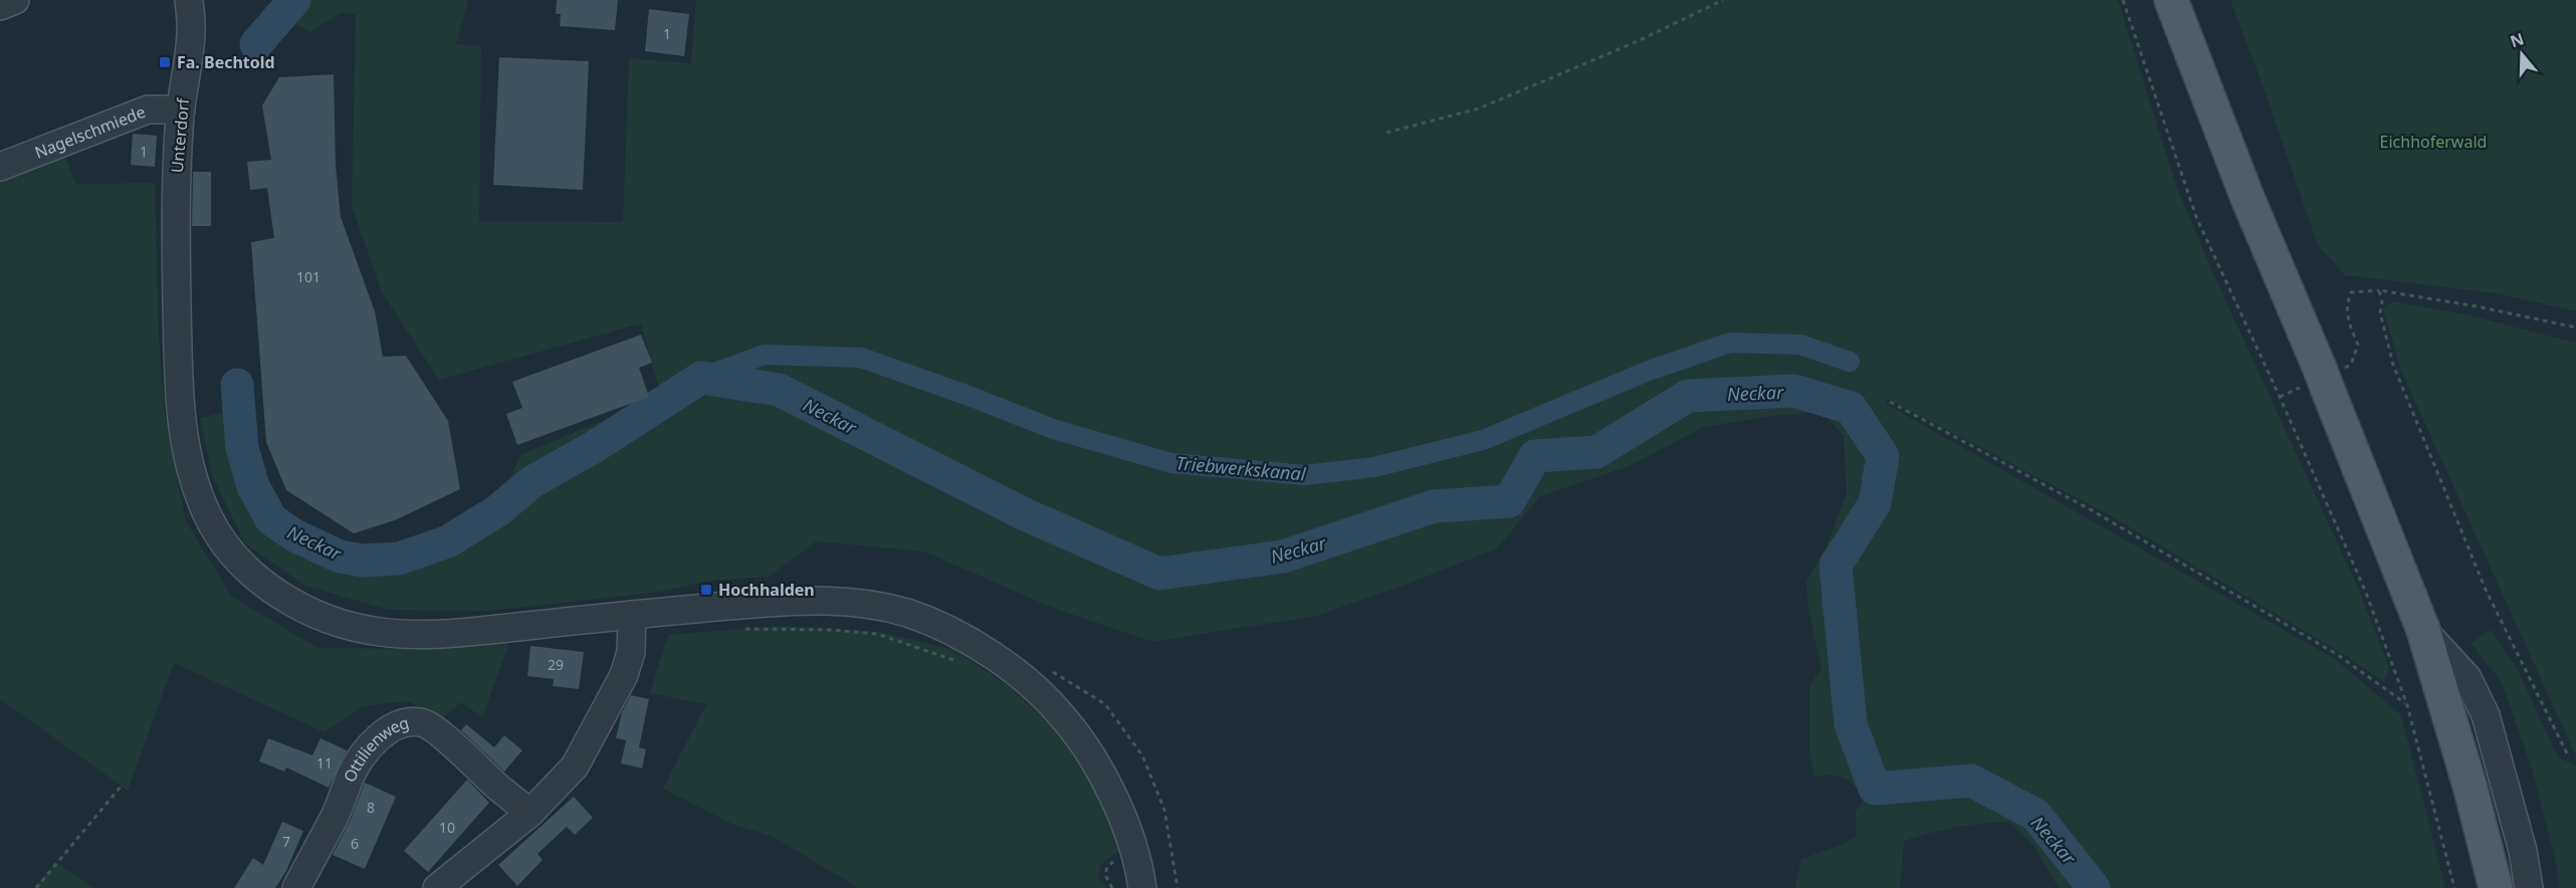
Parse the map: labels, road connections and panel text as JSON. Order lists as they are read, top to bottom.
{
  "streets": {
    "street": ["Nagelschmiede", "Unterdorf", "Ottilienweg"]
  },
  "crossings": [
    ["Nagelschmiede", "Unterdorf"]
  ],
  "water": ["Neckar", "Triebwerkskanal"],
  "parks": ["Eichhoferwald"],
  "places": {
    "transit": ["Fa. Bechtold", "Hochhalden"]
  },
  "house_numbers": [
    "1",
    "1",
    "101",
    "29",
    "11",
    "8",
    "10",
    "7",
    "6"
  ],
  "north": "top"
}
